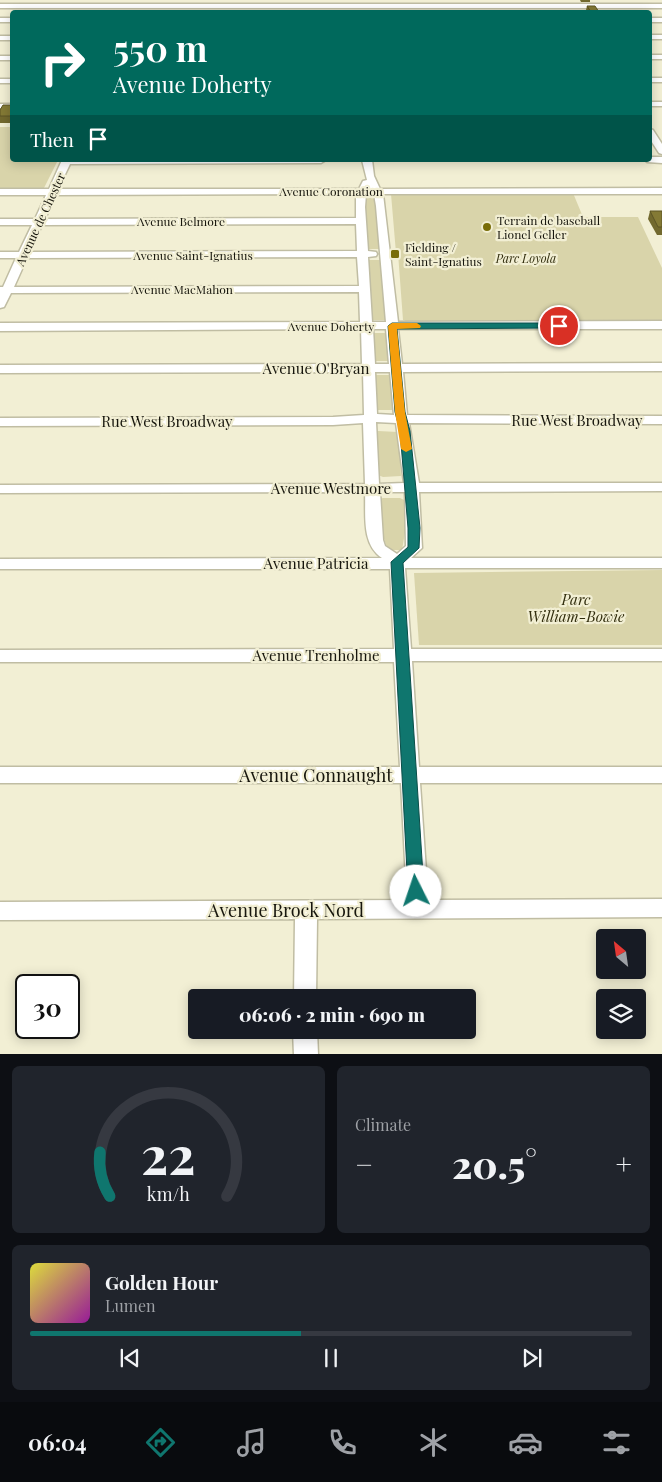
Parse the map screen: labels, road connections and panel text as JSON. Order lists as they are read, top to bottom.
{
  "streets": {
    "street": [
      "Avenue Coronation",
      "Avenue de Chester",
      "Avenue Belmore",
      "Avenue Saint-Ignatius",
      "Avenue MacMahon",
      "Avenue Doherty",
      "Avenue O'Bryan",
      "Rue West Broadway",
      "Avenue Westmore",
      "Avenue Patricia",
      "Avenue Trenholme",
      "Avenue Connaught",
      "Avenue Brock Nord"
    ]
  },
  "crossings": [
    ["Avenue Coronation", "Avenue de Chester"],
    ["Avenue de Chester", "Avenue Belmore"],
    ["Avenue de Chester", "Avenue Saint-Ignatius"],
    ["Avenue de Chester", "Avenue MacMahon"]
  ],
  "parks": ["Parc Loyola", "Parc William-Bowie"],
  "places": {
    "other": ["Terrain de baseball Lionel Geller"],
    "transit": ["Fielding / Saint-Ignatius"]
  },
  "north": "top left",
  "page": {
    "turn": ["550 m", "Avenue Doherty"],
    "then": "Then",
    "limit": "30",
    "trip": "06:06 · 2 min · 690 m",
    "tile": "Climate",
    "heat": ["−", "20.5°", "+"],
    "song": ["Golden Hour", "Lumen"],
    "tabs": "06:04",
    "gauge": ["22", "km/h"]
  }
}
